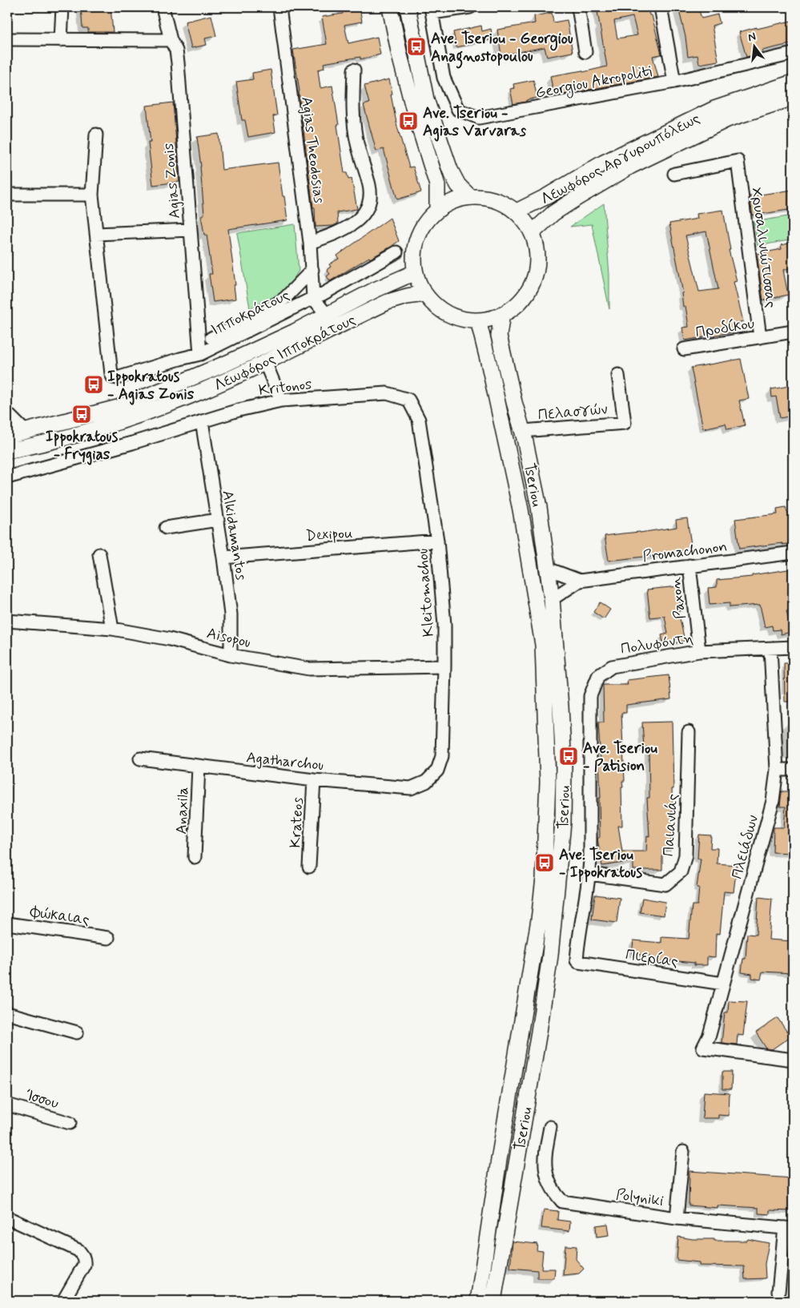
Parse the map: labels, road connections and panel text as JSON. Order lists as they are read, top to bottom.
{
  "streets": {
    "main road": ["Λεωφόρος Αργυρουπόλεως", "Λεωφόρος Ιπποκράτους", "Tseriou"],
    "street": [
      "Georgiou Akropoliti",
      "Agias Theodosias",
      "Agias Zonis",
      "Χρυσαλινιώτισσας",
      "Ιπποκράτους",
      "Προδίκου",
      "Kritonos",
      "Πελασγών",
      "Dexipou",
      "Alkidamantos",
      "Promachonon",
      "Kleitomachou",
      "Paxon",
      "Aisopou",
      "Πολυφόντη",
      "Agatharchou",
      "Anaxila",
      "Krateos",
      "Παιανιάς",
      "Πλειάδων",
      "Φώκαιας",
      "Πιερίας",
      "Ίσσου",
      "Polyniki"
    ]
  },
  "crossings": [
    ["Agias Theodosias", "Ιπποκράτους"],
    ["Λεωφόρος Αργυρουπόλεως", "Λεωφόρος Ιπποκράτους"],
    ["Λεωφόρος Αργυρουπόλεως", "Tseriou"],
    ["Agias Zonis", "Ιπποκράτους"],
    ["Χρυσαλινιώτισσας", "Προδίκου"],
    ["Λεωφόρος Ιπποκράτους", "Tseriou"],
    ["Kritonos", "Alkidamantos"],
    ["Kritonos", "Kleitomachou"],
    ["Πελασγών", "Tseriou"],
    ["Tseriou", "Promachonon"],
    ["Dexipou", "Alkidamantos"],
    ["Dexipou", "Kleitomachou"],
    ["Alkidamantos", "Aisopou"],
    ["Promachonon", "Paxon"],
    ["Kleitomachou", "Aisopou"],
    ["Kleitomachou", "Agatharchou"],
    ["Paxon", "Πολυφόντη"],
    ["Πολυφόντη", "Παιανιάς"],
    ["Πολυφόντη", "Πλειάδων"],
    ["Πολυφόντη", "Πιερίας"],
    ["Agatharchou", "Anaxila"],
    ["Agatharchou", "Krateos"],
    ["Πλειάδων", "Πιερίας"]
  ],
  "places": {
    "bus stop": [
      "Ave. Tseriou - Georgiou Anagnostopoulou",
      "Ave. Tseriou - Agias Varvaras",
      "Ippokratous - Agias Zonis",
      "Ippokratous - Frygias",
      "Ave. Tseriou - Patision",
      "Ave. Tseriou - Ippokratous"
    ]
  },
  "north": "top"
}
